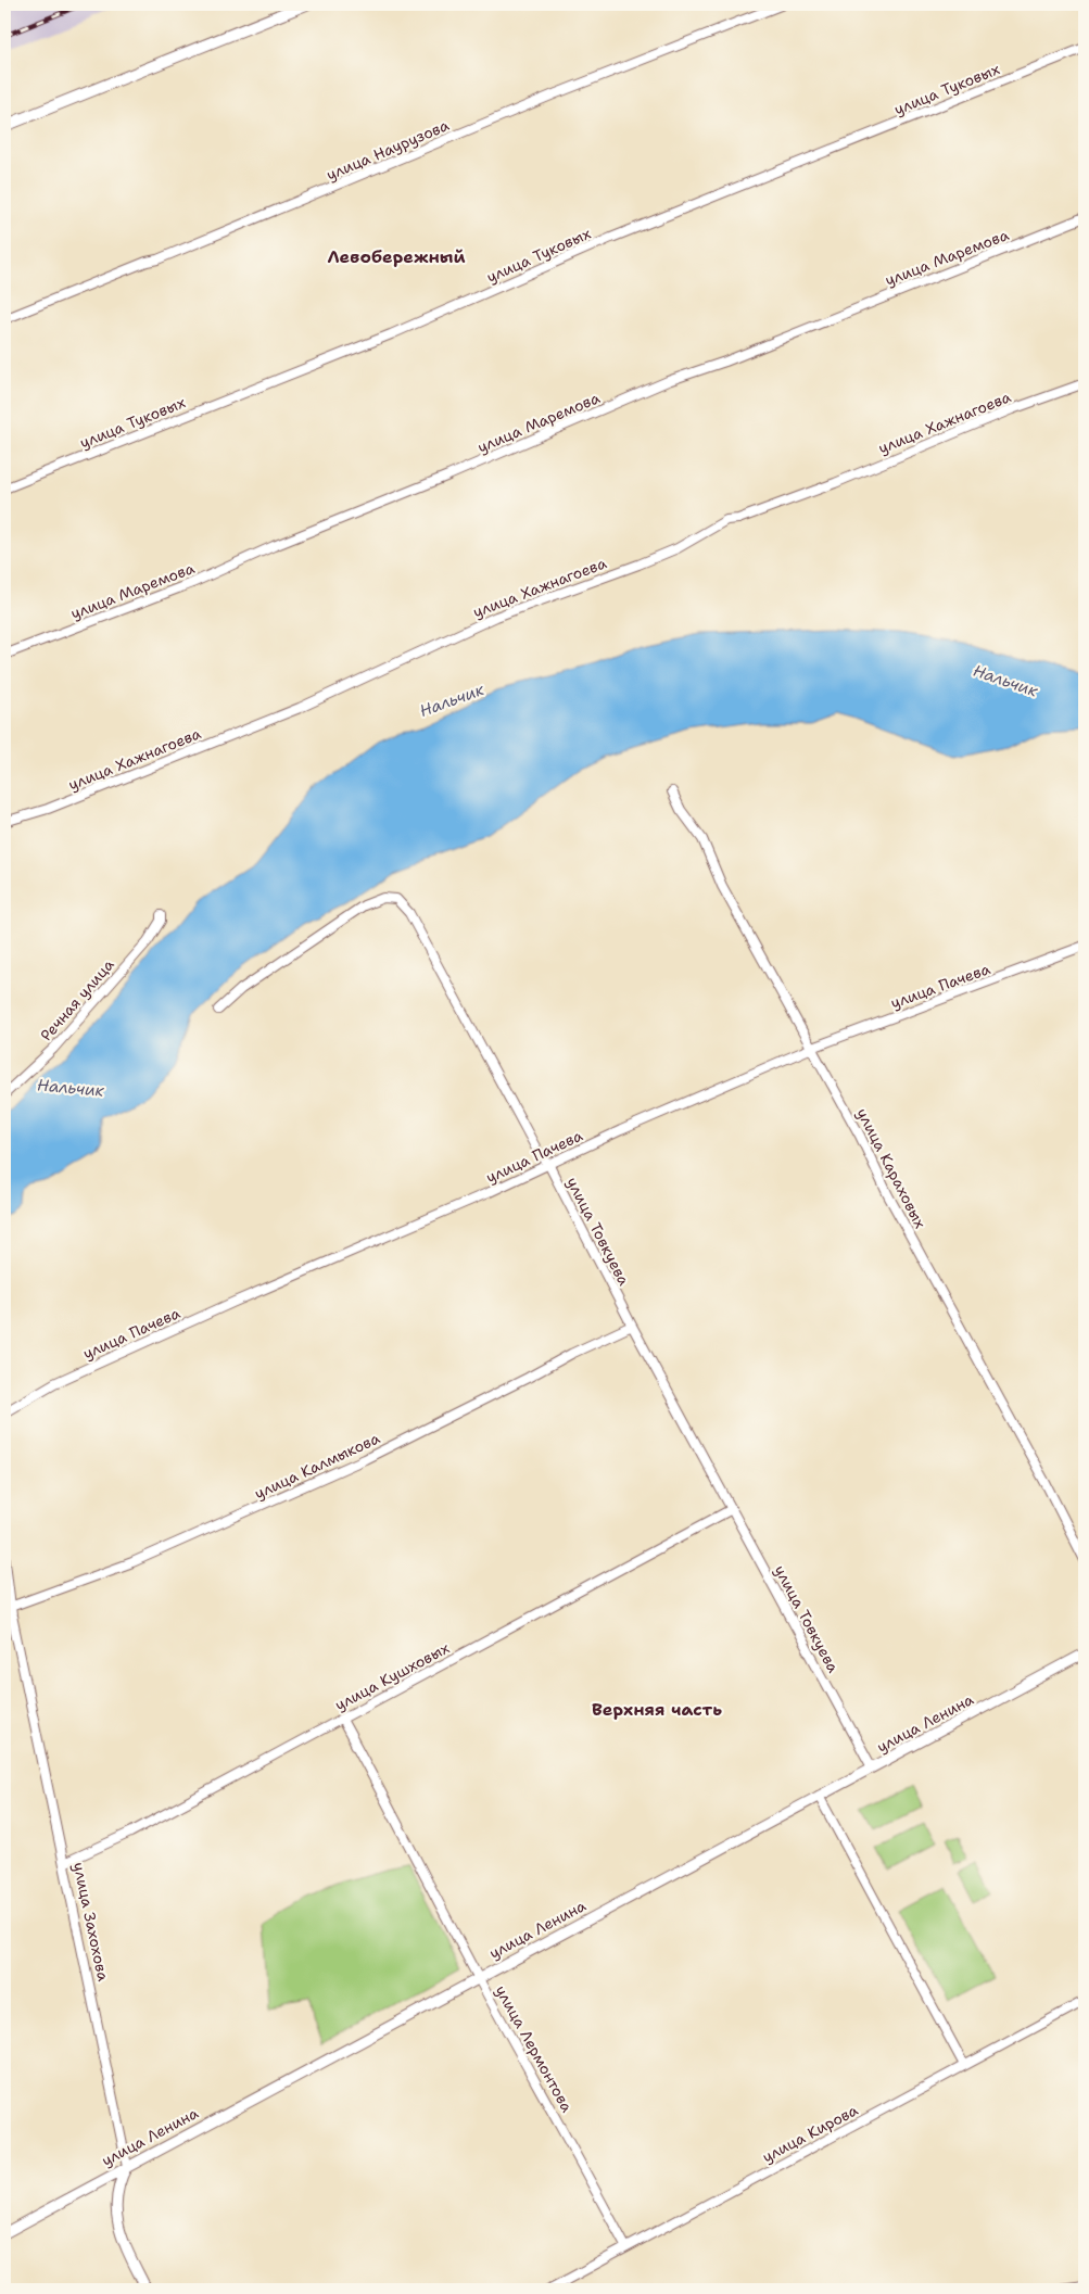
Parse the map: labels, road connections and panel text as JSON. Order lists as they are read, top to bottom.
{
  "streets": {
    "street": [
      "улица Туковых",
      "улица Наурузова",
      "улица Маремова",
      "улица Хажнагоева",
      "улица Пачева",
      "Речная улица",
      "улица Караховых",
      "улица Товкуева",
      "улица Калмыкова",
      "улица Кушховых",
      "улица Ленина",
      "улица Захохова",
      "улица Лермонтова",
      "улица Кирова"
    ]
  },
  "crossings": [
    ["улица Пачева", "улица Караховых"],
    ["улица Пачева", "улица Товкуева"],
    ["улица Товкуева", "улица Калмыкова"],
    ["улица Товкуева", "улица Кушховых"],
    ["улица Товкуева", "улица Ленина"],
    ["улица Калмыкова", "улица Захохова"],
    ["улица Кушховых", "улица Захохова"],
    ["улица Кушховых", "улица Лермонтова"],
    ["улица Ленина", "улица Захохова"],
    ["улица Ленина", "улица Лермонтова"],
    ["улица Лермонтова", "улица Кирова"]
  ],
  "districts": ["Левобережный", "Верхняя часть"],
  "water": ["Нальчик"]
}
